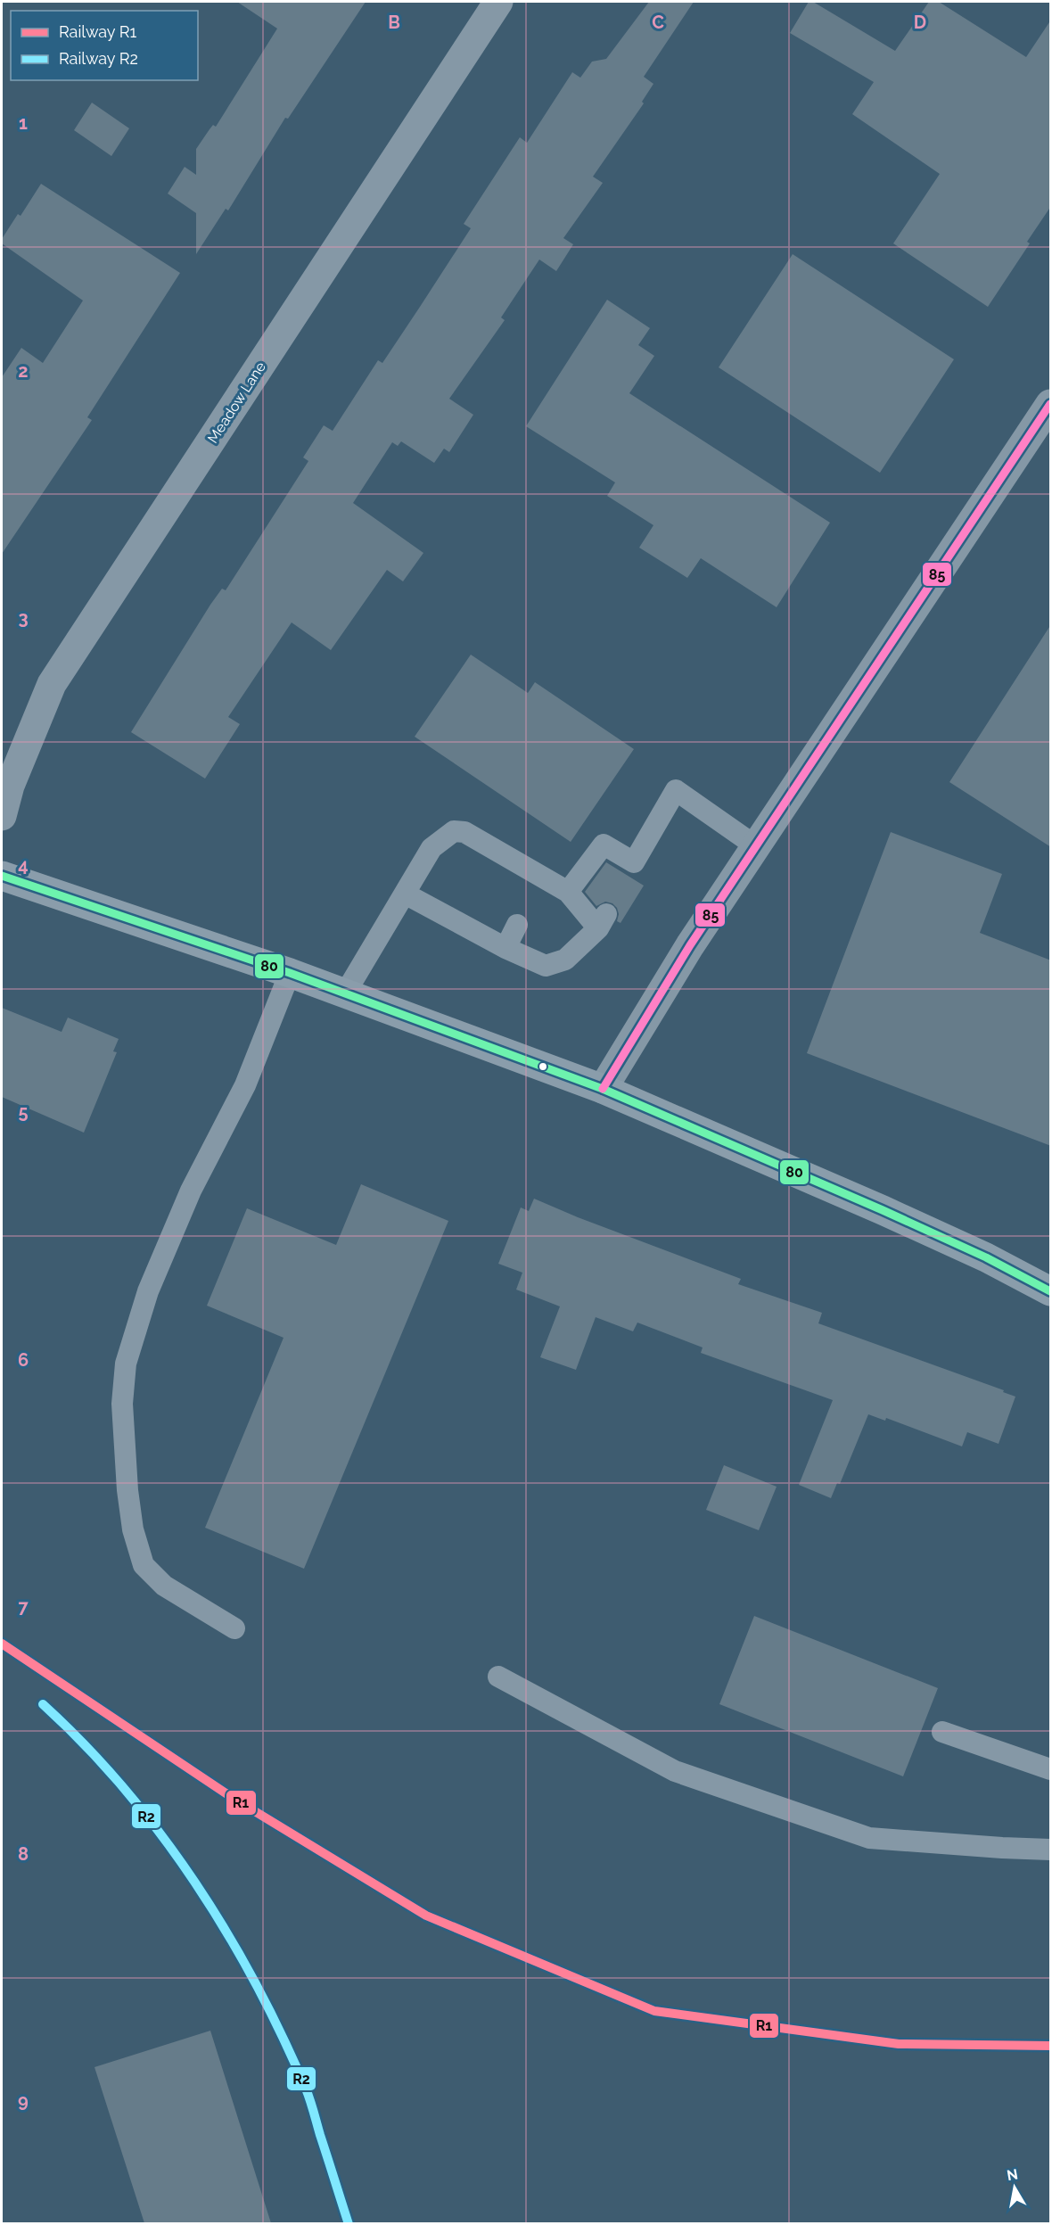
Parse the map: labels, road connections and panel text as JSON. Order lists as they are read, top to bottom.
{
  "streets": {
    "street": ["Meadow Lane"]
  },
  "lines": [
    "transit line 85",
    "transit line 80",
    "rail line R1",
    "rail line R2"
  ],
  "legend": ["Railway R1", "Railway R2"],
  "north": "top",
  "grid": {
    "columns": ["B", "C", "D"],
    "rows": [
      "1",
      "2",
      "3",
      "4",
      "5",
      "6",
      "7",
      "8",
      "9"
    ]
  }
}
